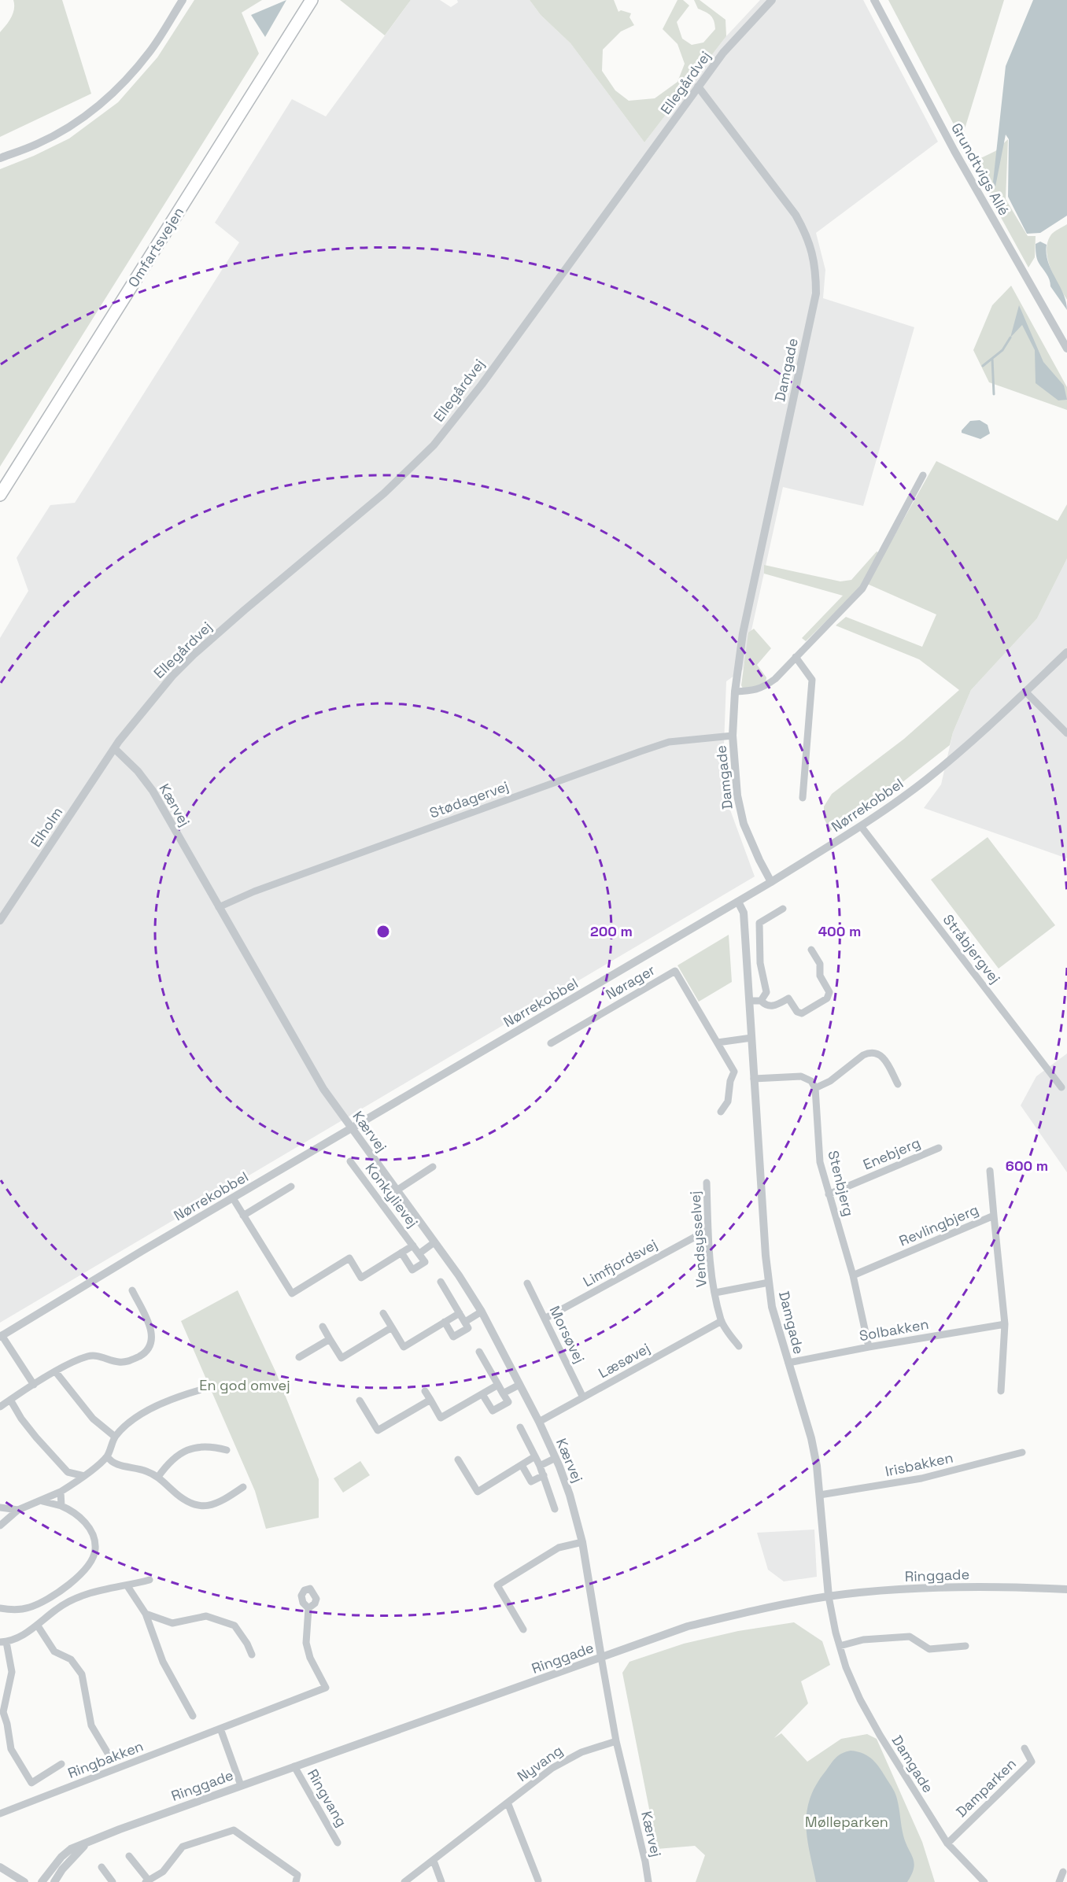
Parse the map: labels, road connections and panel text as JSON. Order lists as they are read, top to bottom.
{
  "streets": {
    "highway": ["Omfartsvejen"],
    "street": [
      "Ellegårdvej",
      "Grundtvigs Allé",
      "Damgade",
      "Stødagervej",
      "Kærvej",
      "Nørrekobbel",
      "Elholm",
      "Stråbjergvej",
      "Nørager",
      "Enebjerg",
      "Stenbjerg",
      "Konkylievej",
      "Revlingbjerg",
      "Vendsysselvej",
      "Limfjordsvej",
      "Solbakken",
      "Morsøvej",
      "Læsøvej",
      "Irisbakken",
      "Ringgade",
      "Ringbakken",
      "Nyvang",
      "Damparken",
      "Ringvang"
    ]
  },
  "crossings": [
    ["Ellegårdvej", "Damgade"],
    ["Ellegårdvej", "Kærvej"],
    ["Ellegårdvej", "Elholm"],
    ["Damgade", "Stødagervej"],
    ["Damgade", "Nørrekobbel"],
    ["Damgade", "Vendsysselvej"],
    ["Damgade", "Solbakken"],
    ["Damgade", "Irisbakken"],
    ["Damgade", "Ringgade"],
    ["Damgade", "Damparken"],
    ["Stødagervej", "Kærvej"],
    ["Kærvej", "Nørrekobbel"],
    ["Kærvej", "Elholm"],
    ["Kærvej", "Læsøvej"],
    ["Kærvej", "Ringgade"],
    ["Kærvej", "Nyvang"],
    ["Nørrekobbel", "Stråbjergvej"],
    ["Nørrekobbel", "Konkylievej"],
    ["Enebjerg", "Stenbjerg"],
    ["Stenbjerg", "Revlingbjerg"],
    ["Stenbjerg", "Solbakken"],
    ["Vendsysselvej", "Limfjordsvej"],
    ["Vendsysselvej", "Læsøvej"],
    ["Limfjordsvej", "Morsøvej"],
    ["Morsøvej", "Læsøvej"],
    ["Ringgade", "Ringvang"]
  ],
  "parks": ["En god omvej", "Mølleparken"],
  "rings": ["200 m", "400 m", "600 m"]
}
